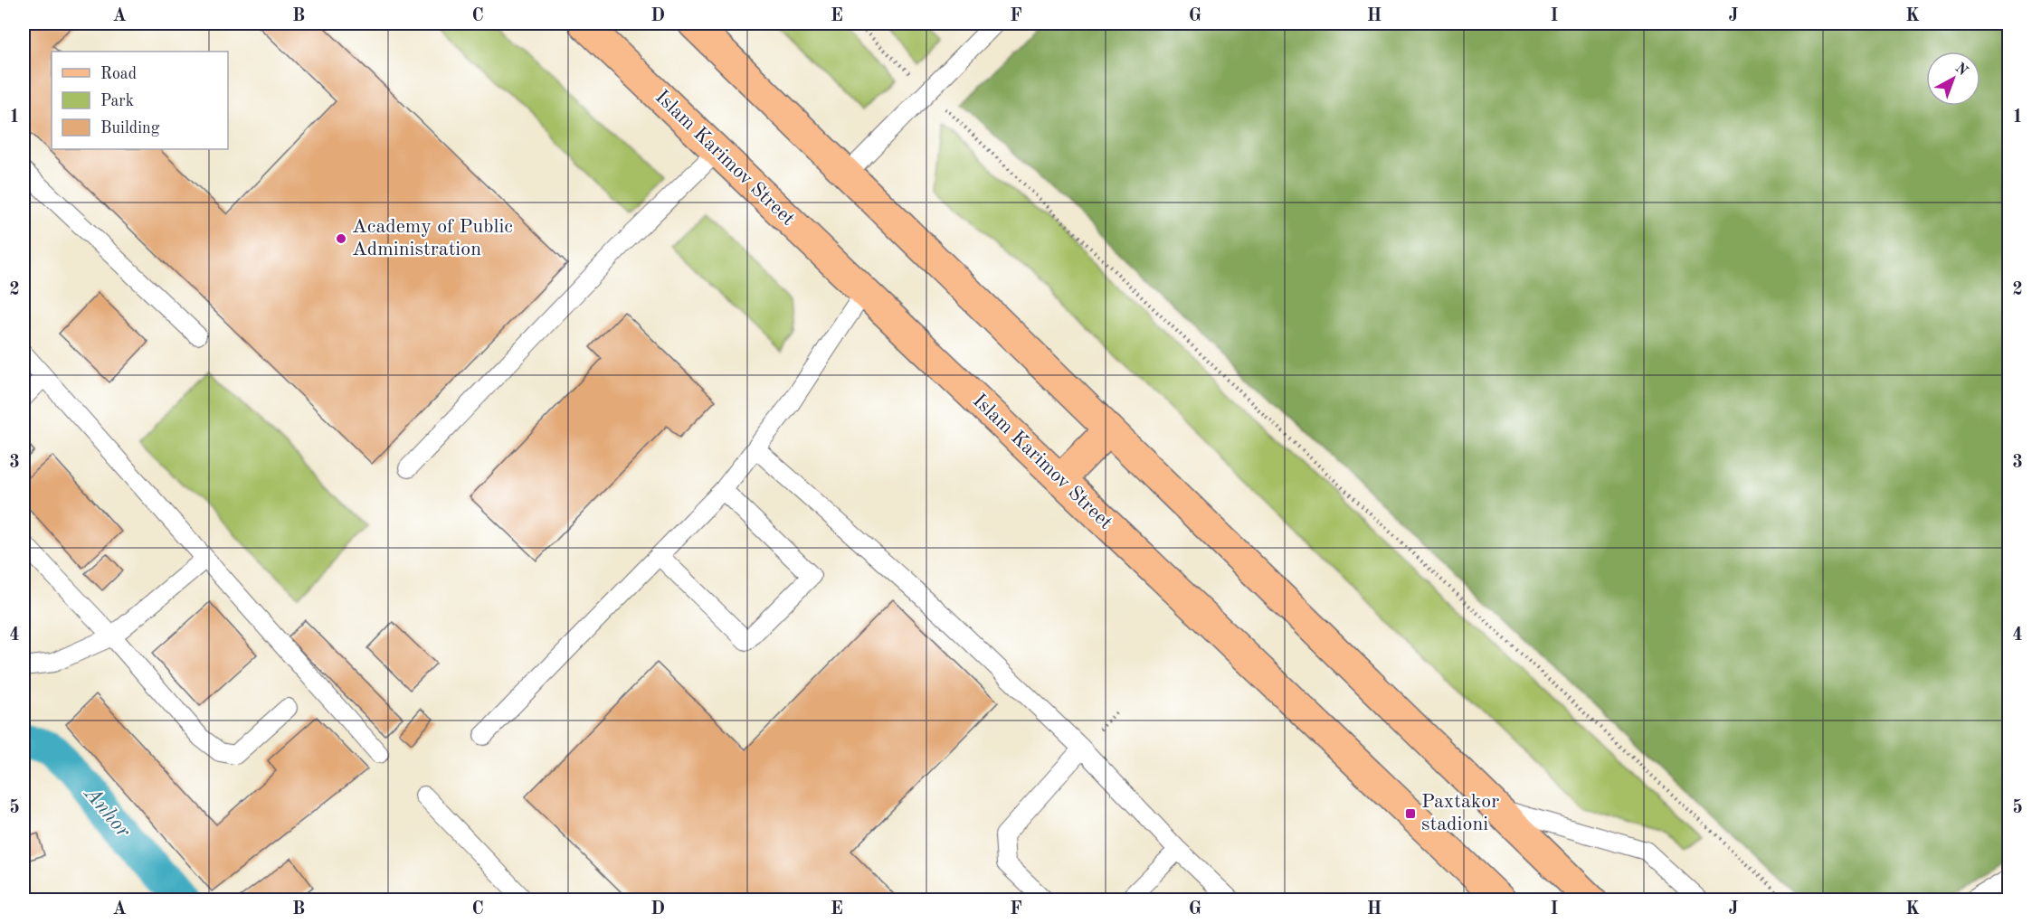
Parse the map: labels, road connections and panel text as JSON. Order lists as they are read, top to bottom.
{
  "streets": {
    "main road": ["Islam Karimov Street"]
  },
  "water": ["Anhor"],
  "places": {
    "other": ["Academy of Public Administration"],
    "transit": ["Paxtakor stadioni"]
  },
  "legend": ["Road", "Park", "Building"],
  "north": "top right",
  "grid": {
    "columns": [
      "A",
      "B",
      "C",
      "D",
      "E",
      "F",
      "G",
      "H",
      "I",
      "J",
      "K"
    ],
    "rows": [
      "1",
      "2",
      "3",
      "4",
      "5"
    ]
  }
}
